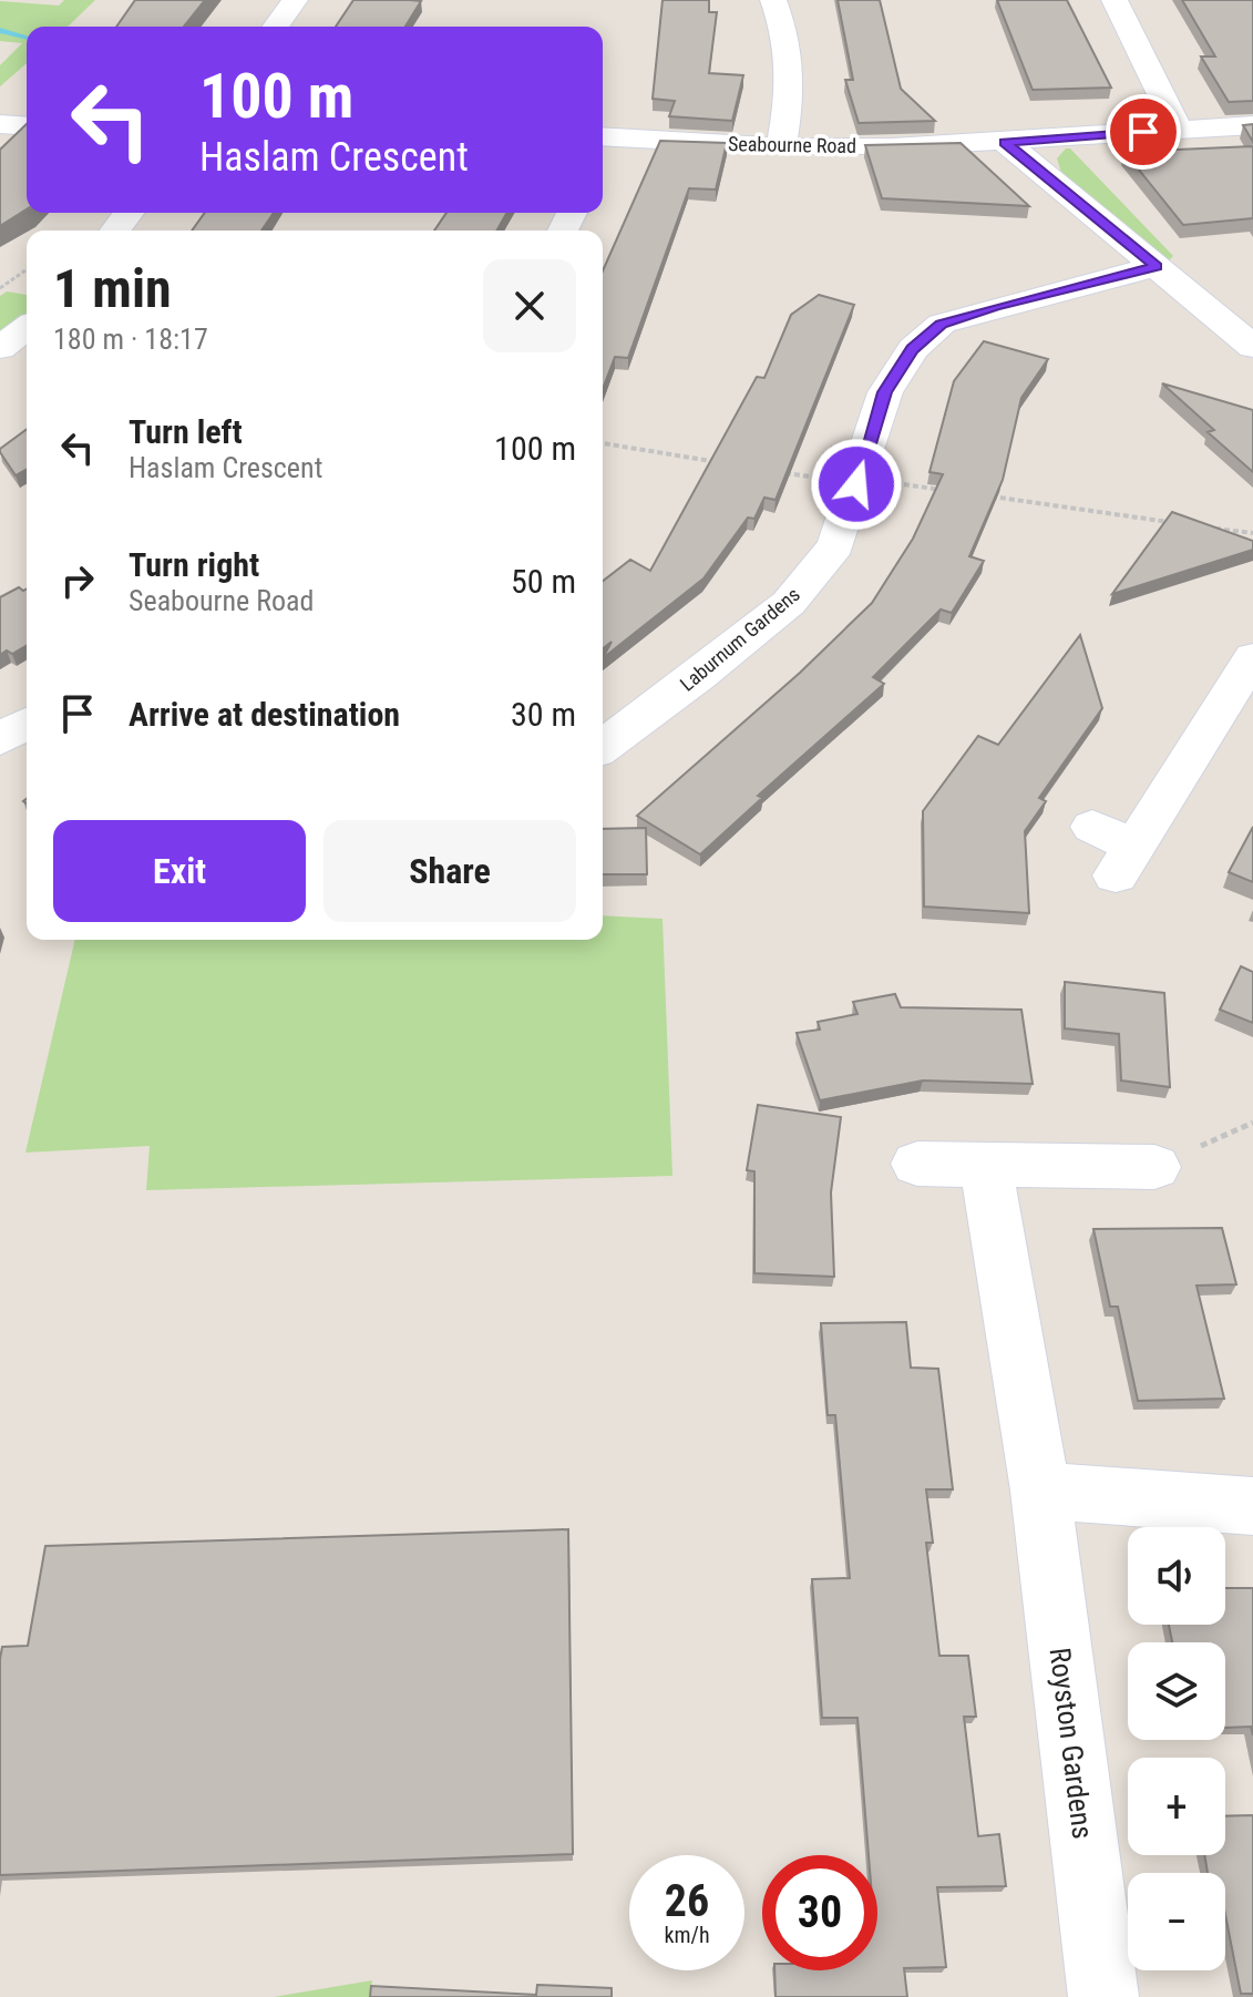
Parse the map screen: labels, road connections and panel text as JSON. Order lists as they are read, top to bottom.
{
  "streets": {
    "street": ["Seabourne Road", "Laburnum Gardens", "Royston Gardens"]
  },
  "page": {
    "turn": ["100 m", "Haslam Crescent"],
    "heading": ["1 min", "180 m · 18:17"],
    "list": [
      {
        "name": "Turn left",
        "note": "Haslam Crescent",
        "value": "100 m"
      },
      {
        "name": "Turn right",
        "note": "Seabourne Road",
        "value": "50 m"
      },
      {
        "name": "Arrive at destination",
        "value": "30 m"
      }
    ],
    "buttons": ["Exit", "Share"],
    "map_buttons": ["+", "−"],
    "speed": "26 km/h",
    "limit": "30"
  }
}
